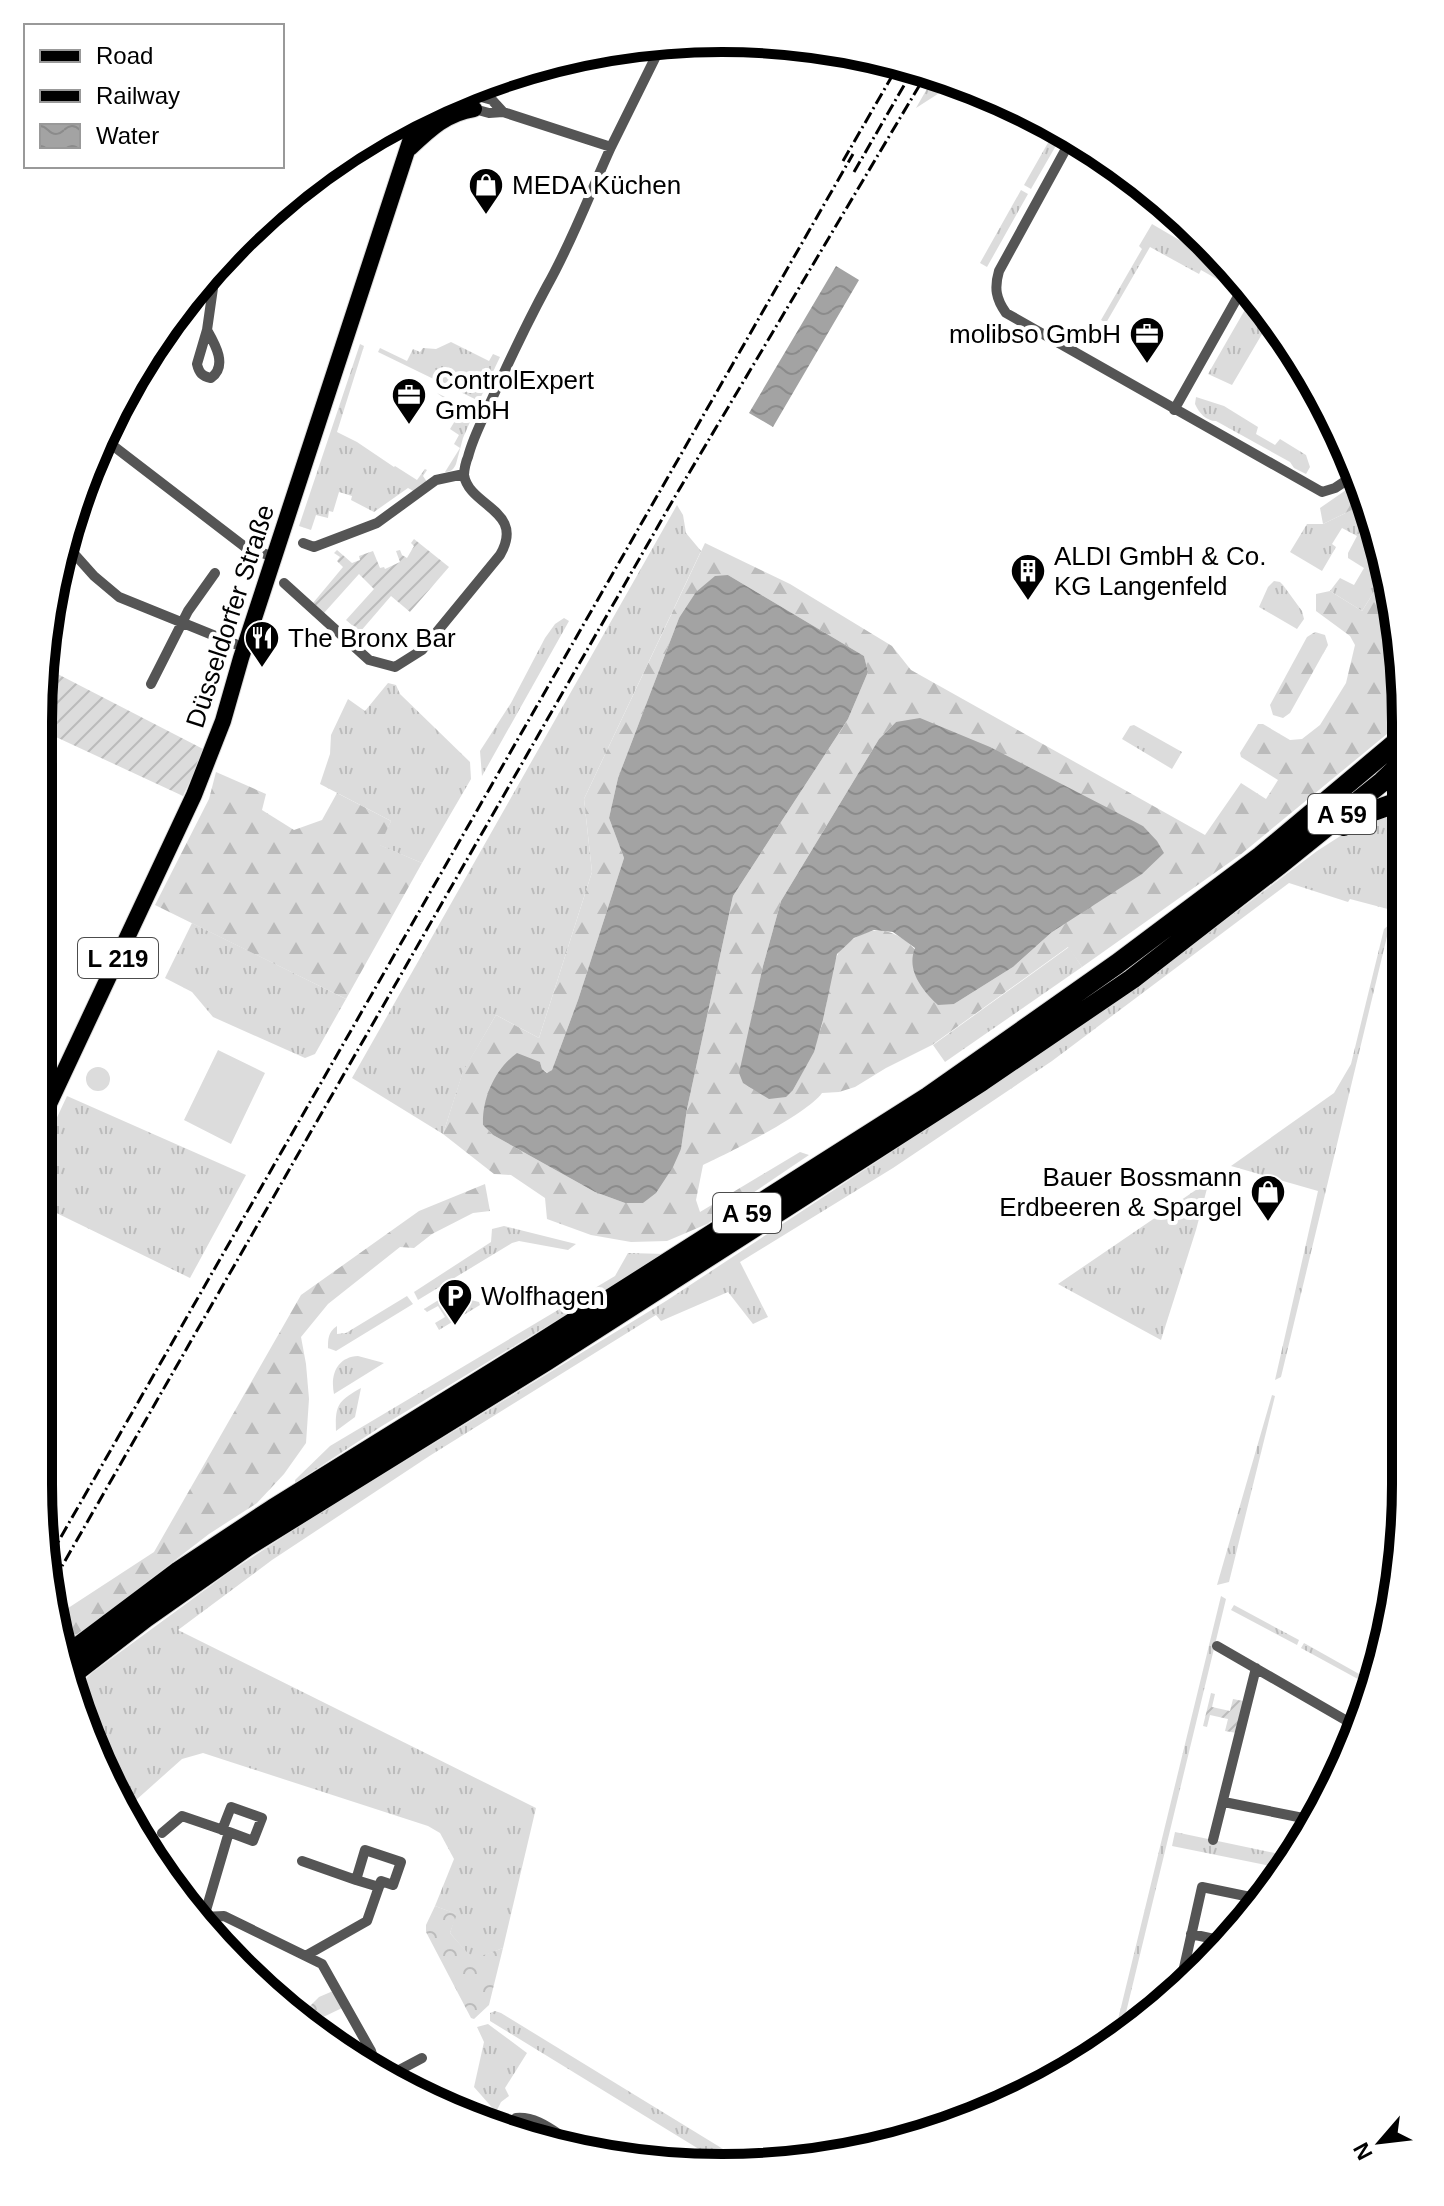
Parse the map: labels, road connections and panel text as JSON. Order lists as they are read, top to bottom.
{
  "streets": {
    "highway": ["A 59"],
    "main road": ["Düsseldorfer Straße", "L 219"]
  },
  "places": {
    "shop": ["MEDA Küchen", "Bauer Bossmann Erdbeeren & Spargel"],
    "office": ["molibso GmbH", "ControlExpert GmbH"],
    "building": ["ALDI GmbH & Co. KG Langenfeld"],
    "restaurant": ["The Bronx Bar"],
    "parking": ["Wolfhagen"]
  },
  "legend": ["Road", "Railway", "Water"],
  "north": "bottom left"
}
